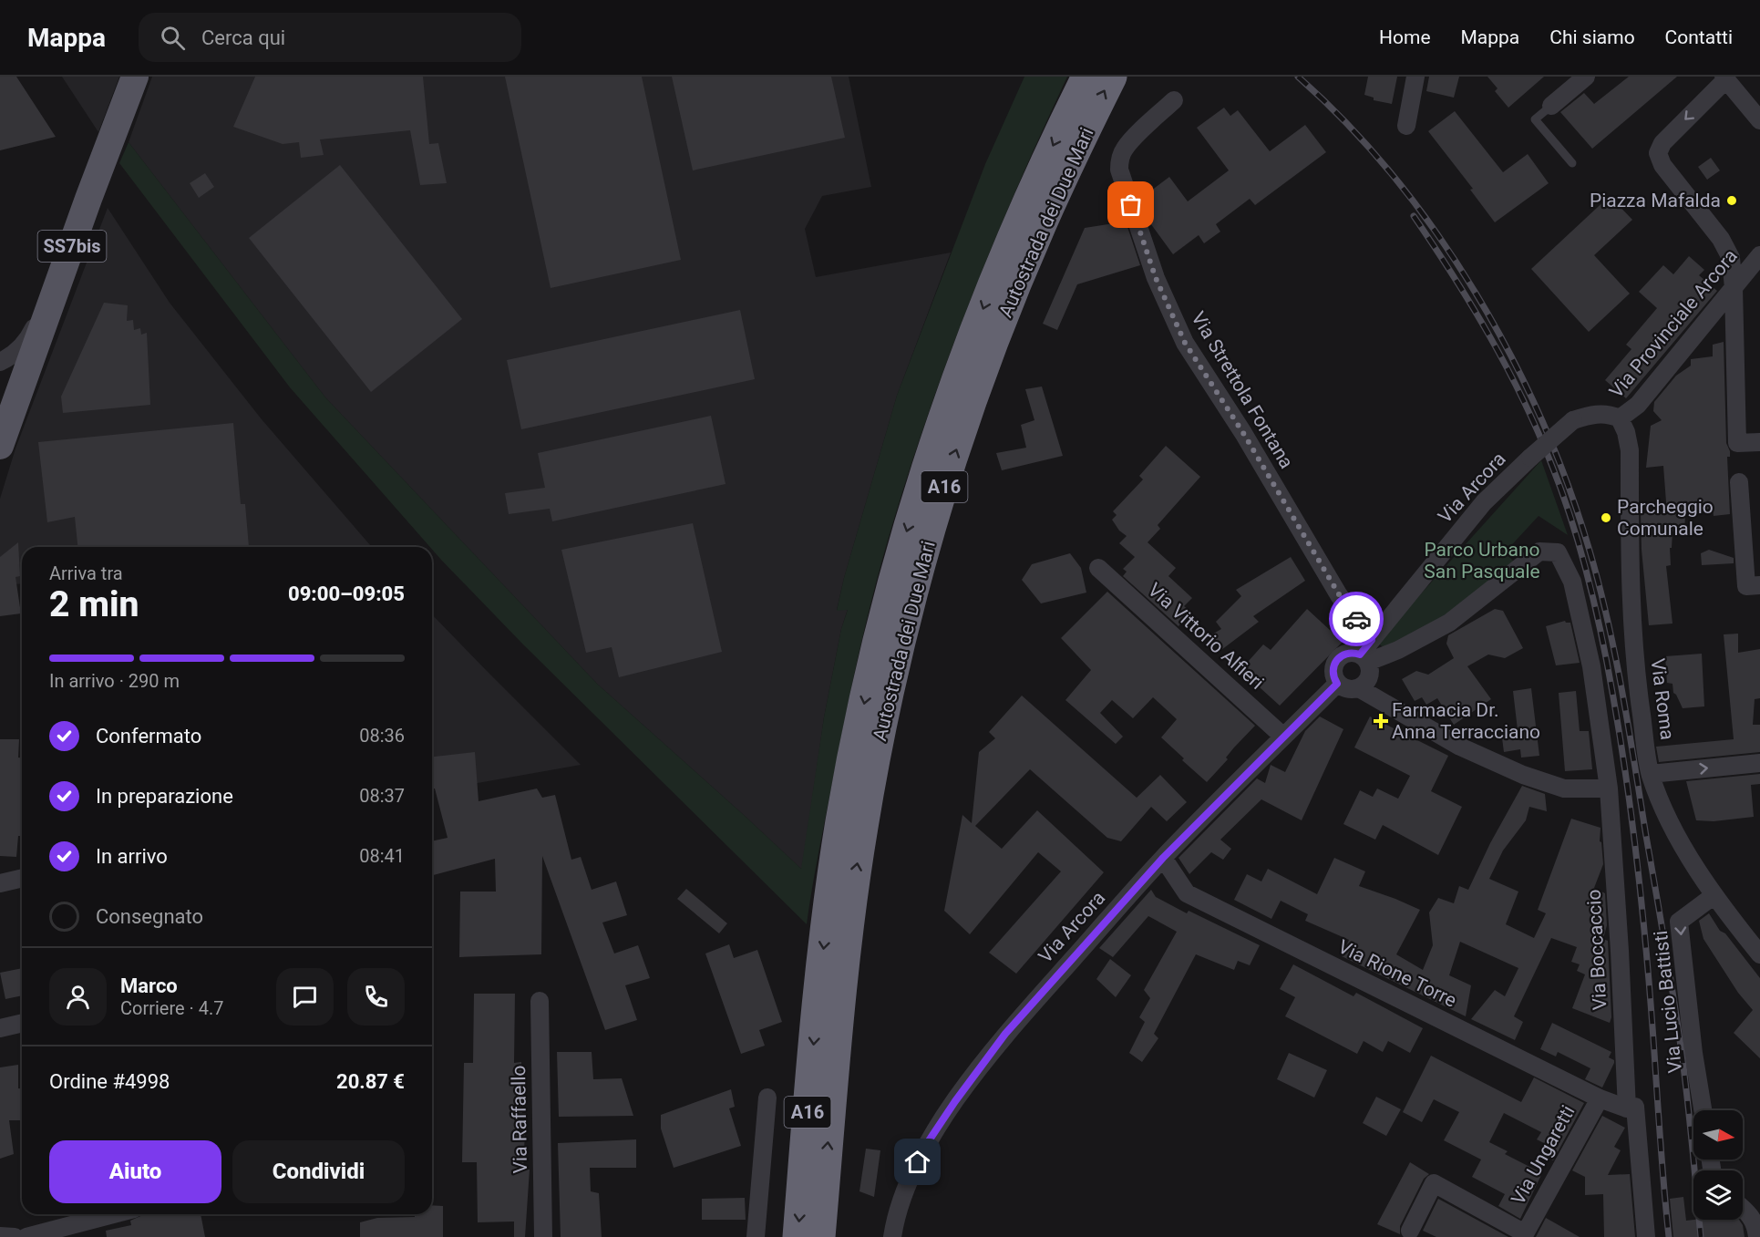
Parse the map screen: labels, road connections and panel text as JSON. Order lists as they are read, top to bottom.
{
  "streets": {
    "highway": ["Autostrada dei Due Mari", "A16"],
    "main road": ["SS7bis"],
    "street": [
      "Via Provinciale Arcora",
      "Via Strettola Fontana",
      "Via Arcora",
      "Via Vittorio Alfieri",
      "Via Roma",
      "Via Boccaccio",
      "Via Rione Torre",
      "Via Lucio Battisti",
      "Via Raffaello",
      "Via Ungaretti"
    ]
  },
  "crossings": [
    ["Via Provinciale Arcora", "Via Arcora"],
    ["Via Provinciale Arcora", "Via Roma"],
    ["Via Strettola Fontana", "Via Arcora"],
    ["Via Arcora", "Via Vittorio Alfieri"],
    ["Via Arcora", "Via Roma"],
    ["Via Arcora", "Via Boccaccio"],
    ["Via Arcora", "Via Rione Torre"],
    ["Via Roma", "Via Lucio Battisti"],
    ["Via Boccaccio", "Via Rione Torre"],
    ["Via Rione Torre", "Via Ungaretti"]
  ],
  "one_way": ["Via Lucio Battisti"],
  "parks": ["Parco Urbano San Pasquale"],
  "places": {
    "other": ["Piazza Mafalda", "Parcheggio Comunale"],
    "health": ["Farmacia Dr. Anna Terracciano"]
  },
  "north": "right",
  "page": {
    "header": "Mappa",
    "search": "Cerca qui",
    "nav": [
      "Home",
      "Mappa",
      "Chi siamo",
      "Contatti"
    ],
    "heading": ["2 min", "Arriva tra", "09:00–09:05"],
    "panel": [
      "Marco",
      "Corriere · 4.7",
      "Ordine #4998",
      "20.87 €"
    ],
    "bar": "In arrivo · 290 m",
    "list": [
      ["Confermato", "08:36"],
      ["In preparazione", "08:37"],
      ["In arrivo", "08:41"],
      "Consegnato"
    ],
    "buttons": ["Aiuto", "Condividi"]
  }
}
